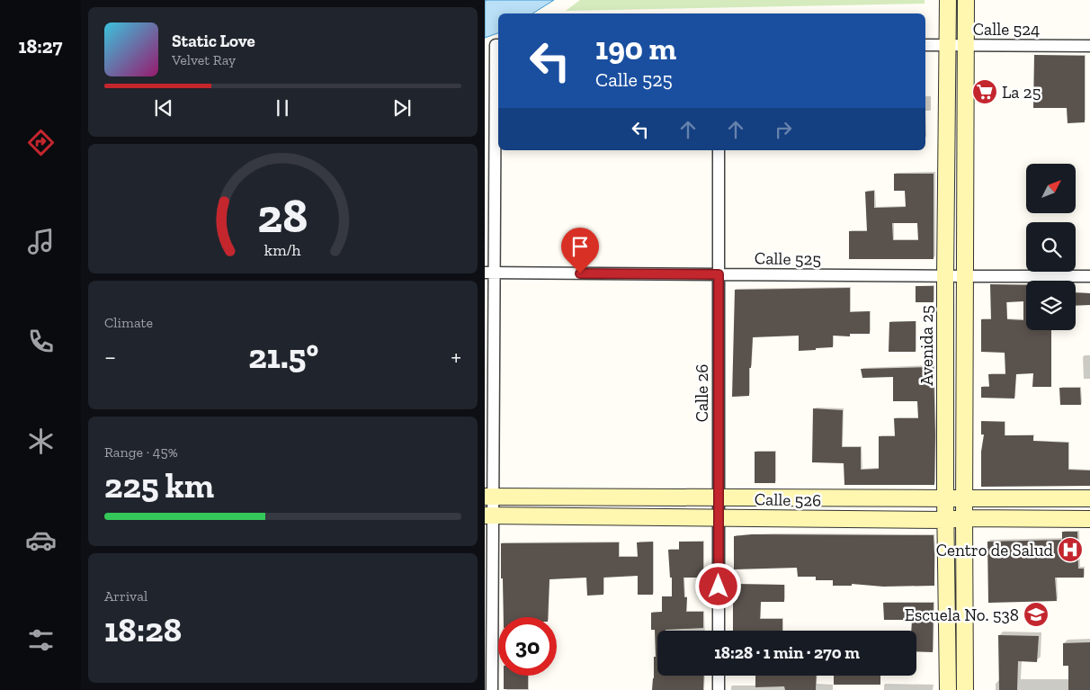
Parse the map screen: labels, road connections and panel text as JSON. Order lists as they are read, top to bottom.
{
  "streets": {
    "main road": ["Avenida 25", "Calle 526"],
    "street": ["Calle 524", "Calle 525", "Calle 26"]
  },
  "crossings": [
    ["Calle 524", "Avenida 25"],
    ["Calle 525", "Avenida 25"],
    ["Calle 525", "Calle 26"],
    ["Avenida 25", "Calle 526"],
    ["Calle 26", "Calle 526"]
  ],
  "places": {
    "supermarket": ["La 25"],
    "hospital": ["Centro de Salud"],
    "school or university": ["Escuela No. 538"]
  },
  "north": "top right",
  "page": {
    "tabs": "18:27",
    "turn": ["190 m", "Calle 525"],
    "song": ["Static Love", "Velvet Ray"],
    "tile": [
      "Climate",
      ["Range · 45%", "225 km"],
      ["Arrival", "18:28"]
    ],
    "heat": ["−", "21.5°", "+"],
    "limit": "30",
    "trip": "18:28 · 1 min · 270 m",
    "gauge": ["28", "km/h"]
  }
}
